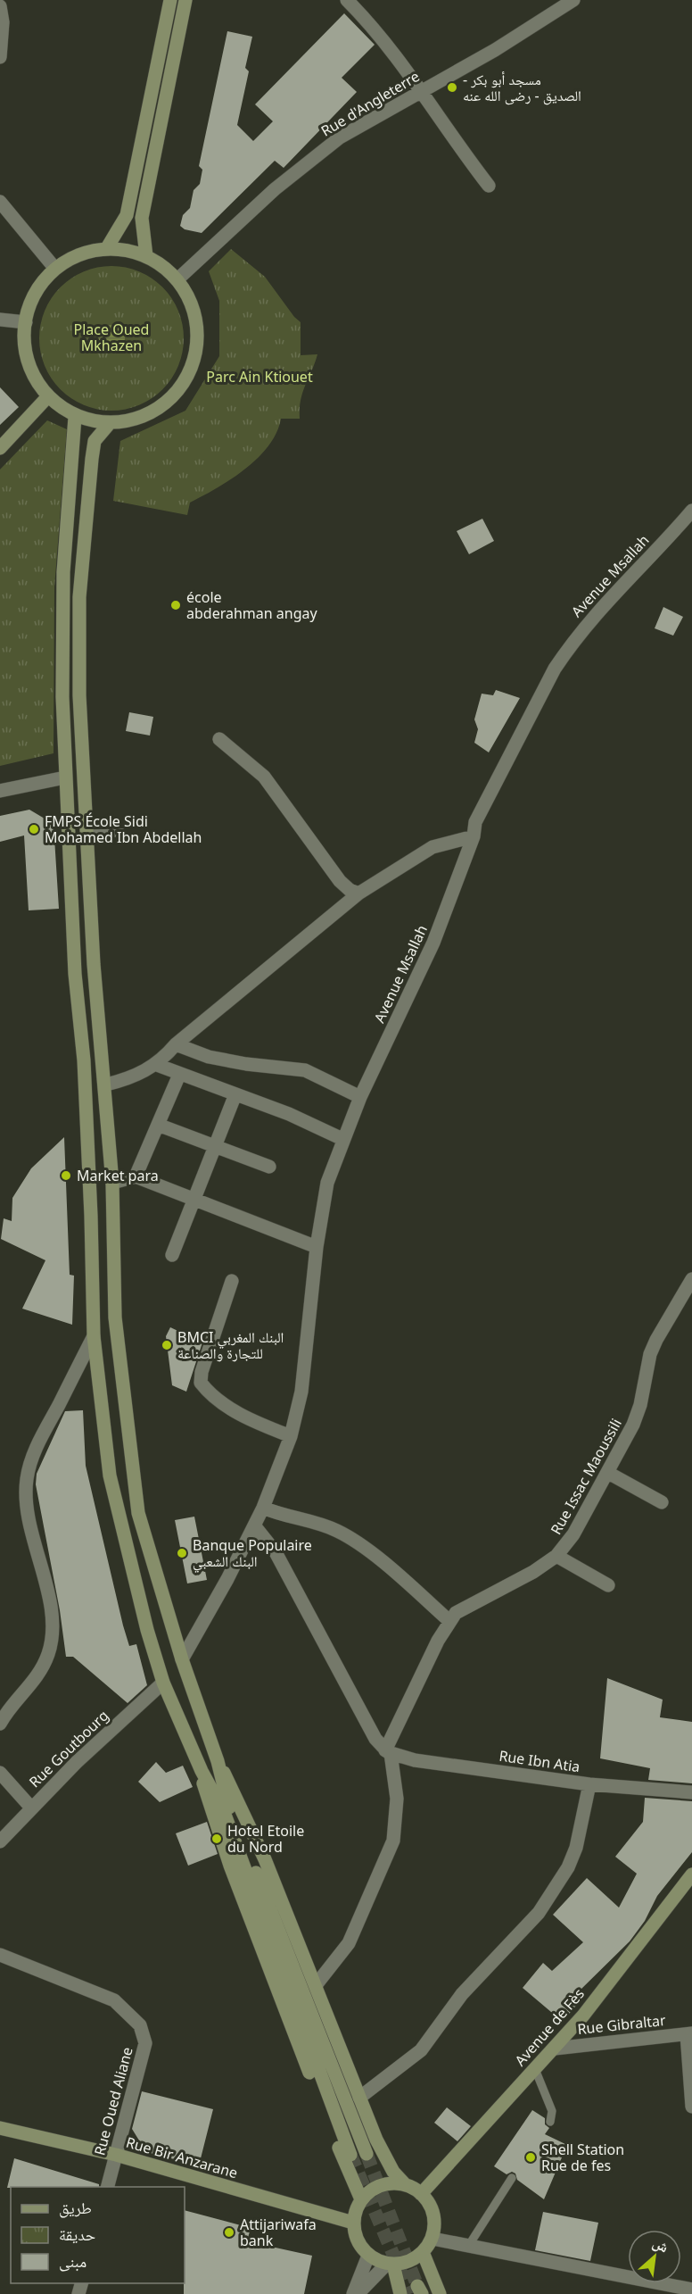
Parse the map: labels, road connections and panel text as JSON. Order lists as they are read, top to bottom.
{
  "streets": {
    "main road": ["Avenue de Fès", "Rue Bir Anzarane"],
    "street": [
      "Rue d'Angleterre",
      "Avenue Msallah",
      "Rue Issac Maoussili",
      "Rue Goutbourg",
      "Rue Ibn Atia",
      "Rue Gibraltar",
      "Rue Oued Aliane"
    ]
  },
  "crossings": [
    ["Rue Issac Maoussili", "Rue Ibn Atia"],
    ["Rue Gibraltar", "Avenue de Fès"],
    ["Avenue de Fès", "Rue Bir Anzarane"],
    ["Rue Oued Aliane", "Rue Bir Anzarane"]
  ],
  "parks": ["Place Oued Mkhazen", "Parc Ain Ktiouet"],
  "places": [
    "- مسجد أبو بكر الصديق - رضى الله عنه",
    "école abderahman angay",
    "FMPS École Sidi Mohamed Ibn Abdellah",
    "Market para",
    "BMCI البنك المغربي للتجارة والصناعة",
    "Banque Populaire البنك الشعبي",
    "Hotel Etoile du Nord",
    "Shell Station Rue de fes",
    "Attijariwafa bank"
  ],
  "legend": ["طريق", "حديقة", "مبنى"],
  "north": "top right"
}
